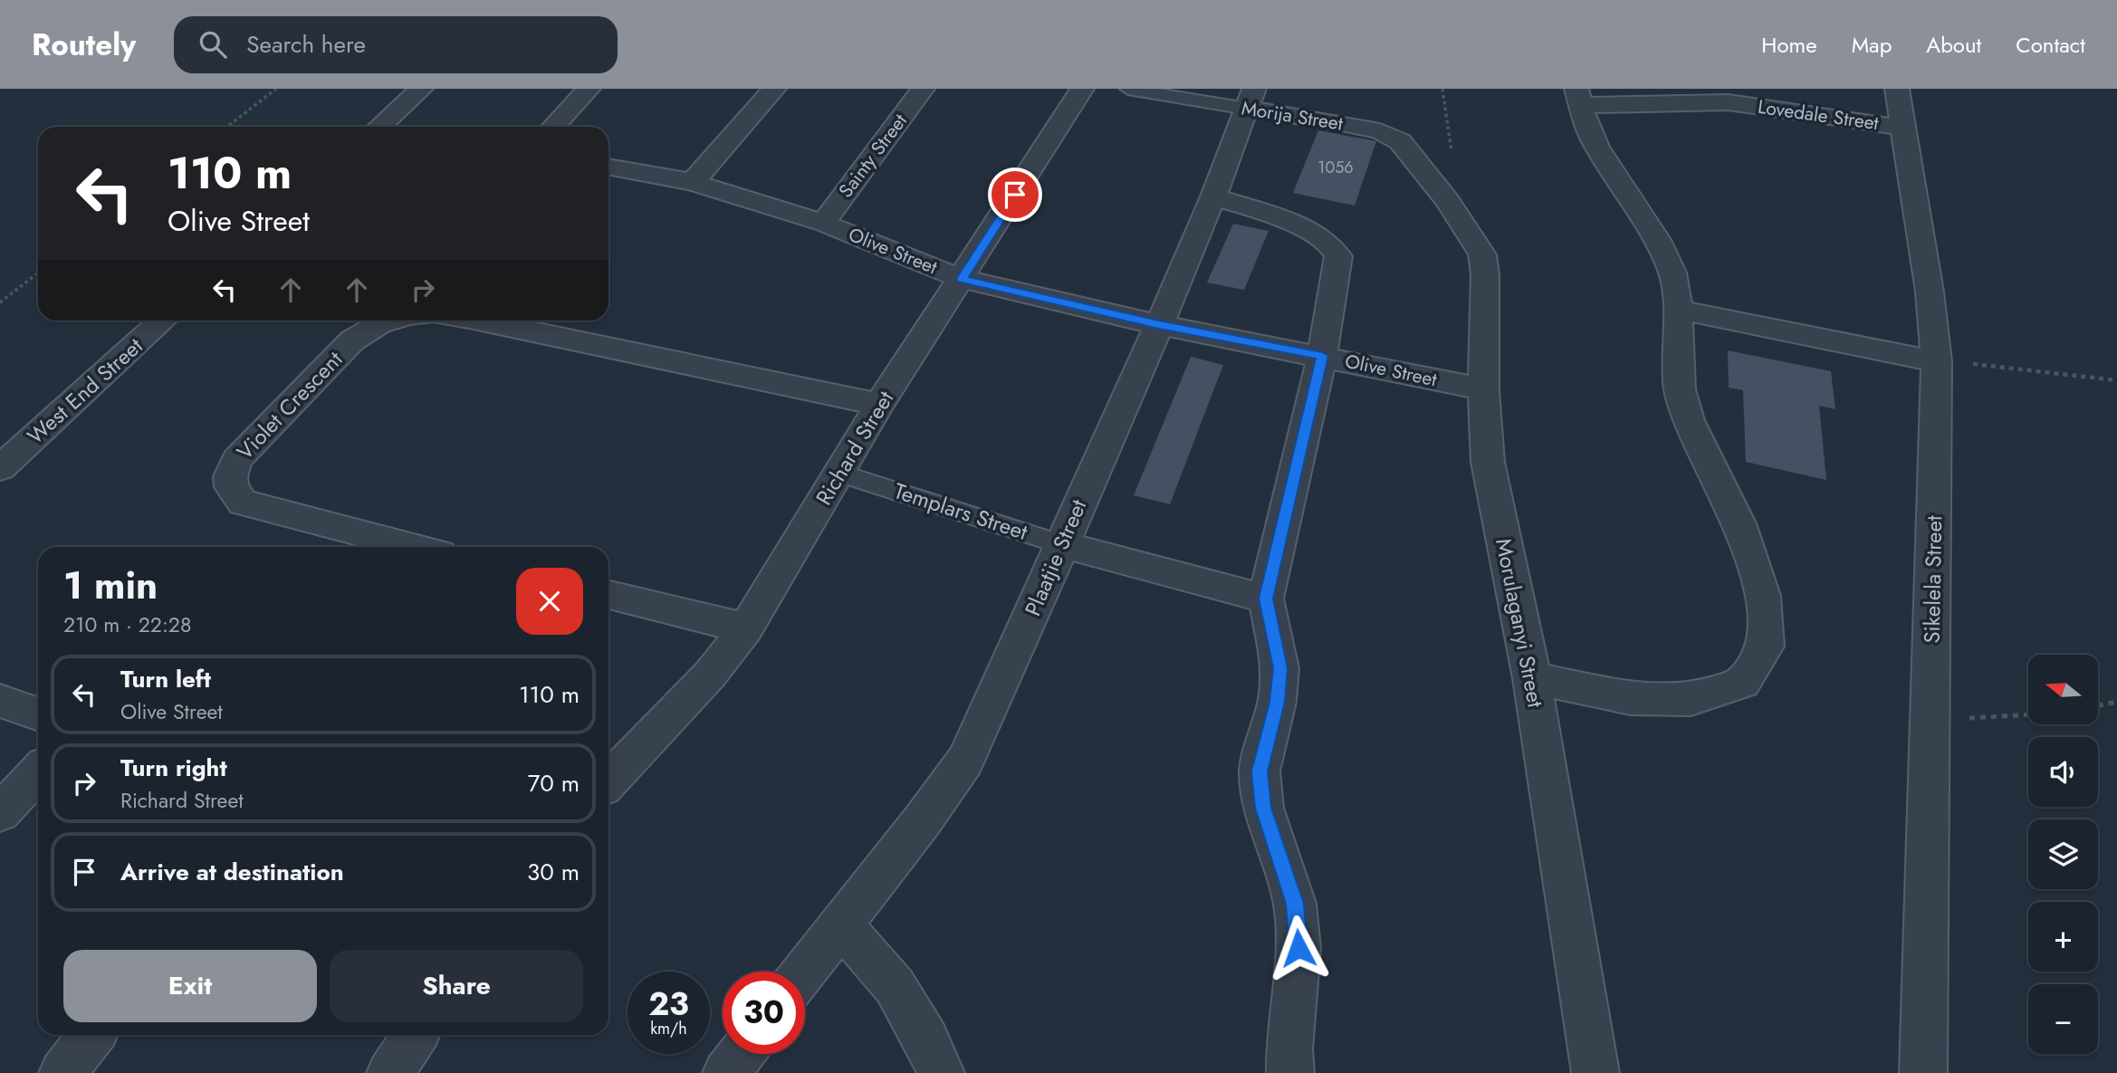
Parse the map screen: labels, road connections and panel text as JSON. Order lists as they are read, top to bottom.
{
  "streets": {
    "street": [
      "Lovedale Street",
      "Morija Street",
      "Sainty Street",
      "Olive Street",
      "West End Street",
      "Violet Crescent",
      "Richard Street",
      "Templars Street",
      "Plaatjie Street",
      "Sikelela Street",
      "Morulaganyi Street"
    ]
  },
  "crossings": [
    ["Lovedale Street", "Sikelela Street"],
    ["Morija Street", "Plaatjie Street"],
    ["Morija Street", "Morulaganyi Street"],
    ["Sainty Street", "Olive Street"],
    ["Olive Street", "Richard Street"],
    ["Olive Street", "Plaatjie Street"],
    ["Olive Street", "Morulaganyi Street"],
    ["Richard Street", "Templars Street"],
    ["Templars Street", "Plaatjie Street"]
  ],
  "house_numbers": ["1056"],
  "north": "left",
  "page": {
    "header": "Routely",
    "search": "Search here",
    "nav": [
      "Home",
      "Map",
      "About",
      "Contact"
    ],
    "turn": ["110 m", "Olive Street"],
    "heading": ["1 min", "210 m · 22:28"],
    "map_buttons": ["+", "−"],
    "list": [
      {
        "name": "Turn left",
        "note": "Olive Street",
        "value": "110 m"
      },
      {
        "name": "Turn right",
        "note": "Richard Street",
        "value": "70 m"
      },
      {
        "name": "Arrive at destination",
        "value": "30 m"
      }
    ],
    "buttons": ["Exit", "Share"],
    "speed": "23 km/h",
    "limit": "30"
  }
}
